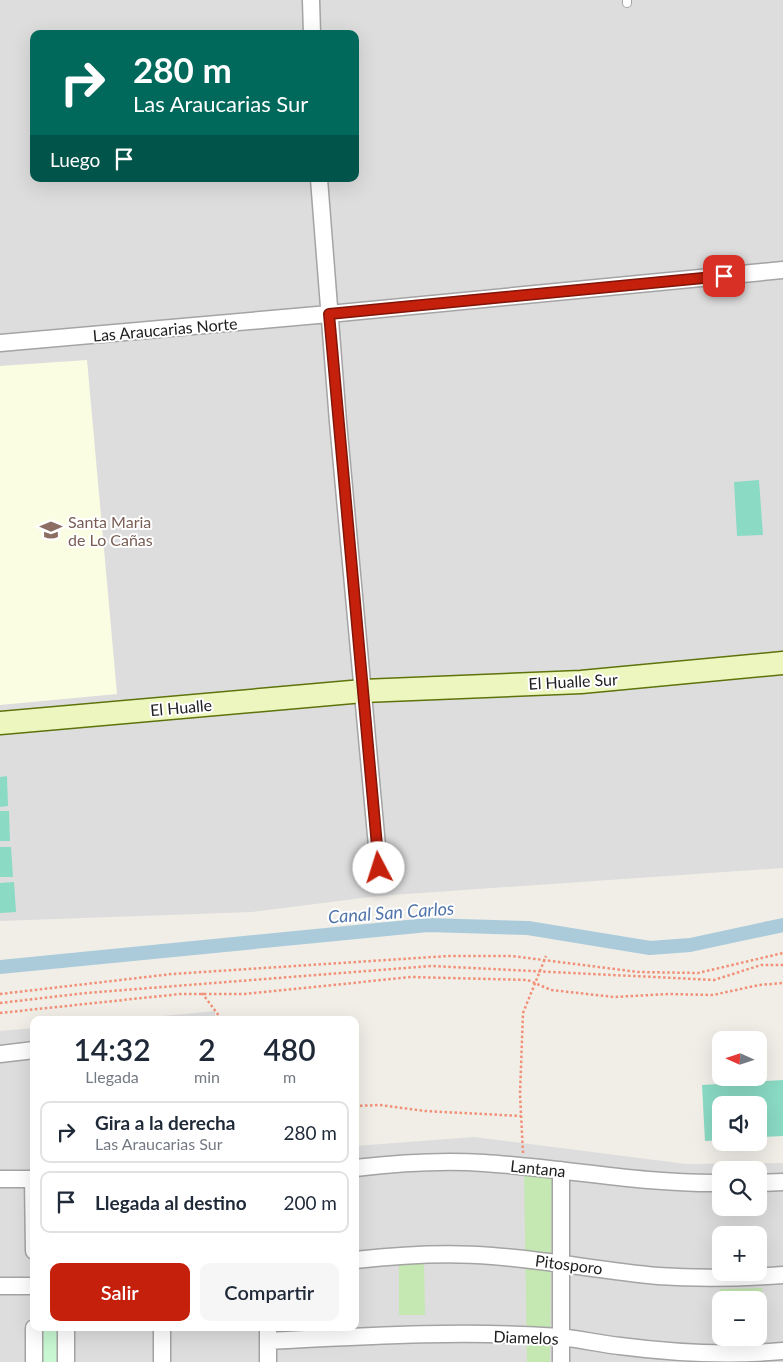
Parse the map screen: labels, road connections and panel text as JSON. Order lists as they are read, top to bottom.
{
  "streets": {
    "street": [
      "Las Araucarias Norte",
      "El Hualle Sur",
      "El Hualle",
      "Lantana",
      "Pitosporo",
      "Diamelos"
    ]
  },
  "crossings": [
    ["El Hualle Sur", "El Hualle"]
  ],
  "water": ["Canal San Carlos"],
  "places": {
    "school or university": ["Santa Maria de Lo Cañas"]
  },
  "north": "left",
  "page": {
    "turn": ["280 m", "Las Araucarias Sur"],
    "then": "Luego",
    "eta": [
      "14:32",
      "Llegada",
      "2",
      "min",
      "480",
      "m"
    ],
    "map_buttons": ["+", "−"],
    "list": [
      {
        "name": "Gira a la derecha",
        "note": "Las Araucarias Sur",
        "value": "280 m"
      },
      {
        "name": "Llegada al destino",
        "value": "200 m"
      }
    ],
    "buttons": ["Salir", "Compartir"]
  }
}
